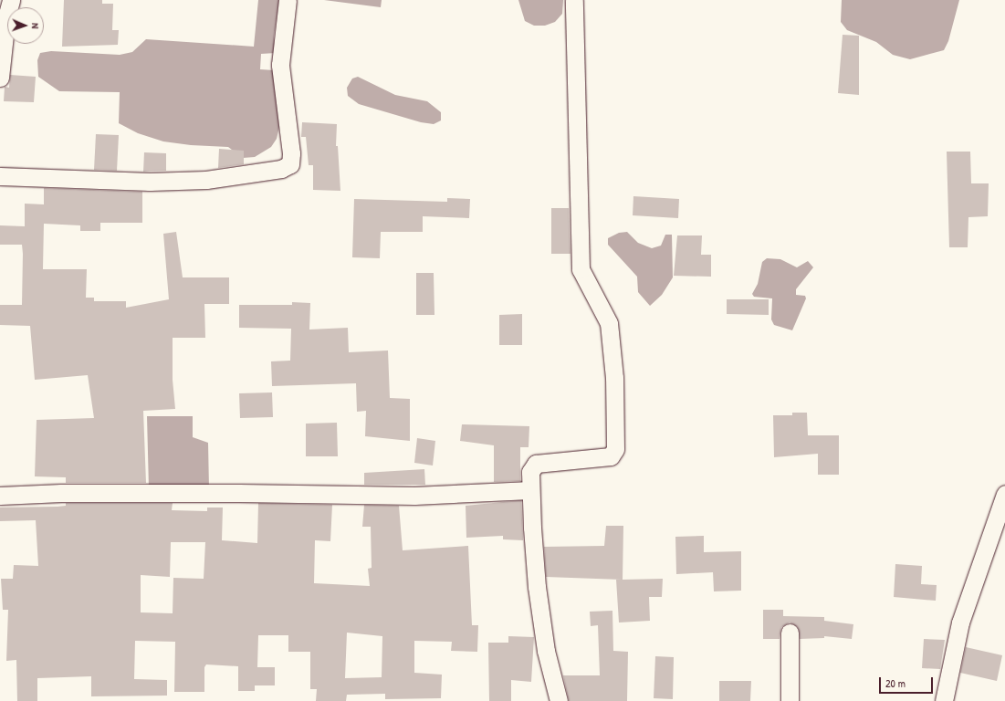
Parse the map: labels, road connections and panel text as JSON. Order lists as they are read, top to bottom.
{
  "scale_bar": "20 m",
  "north": "right"
}
